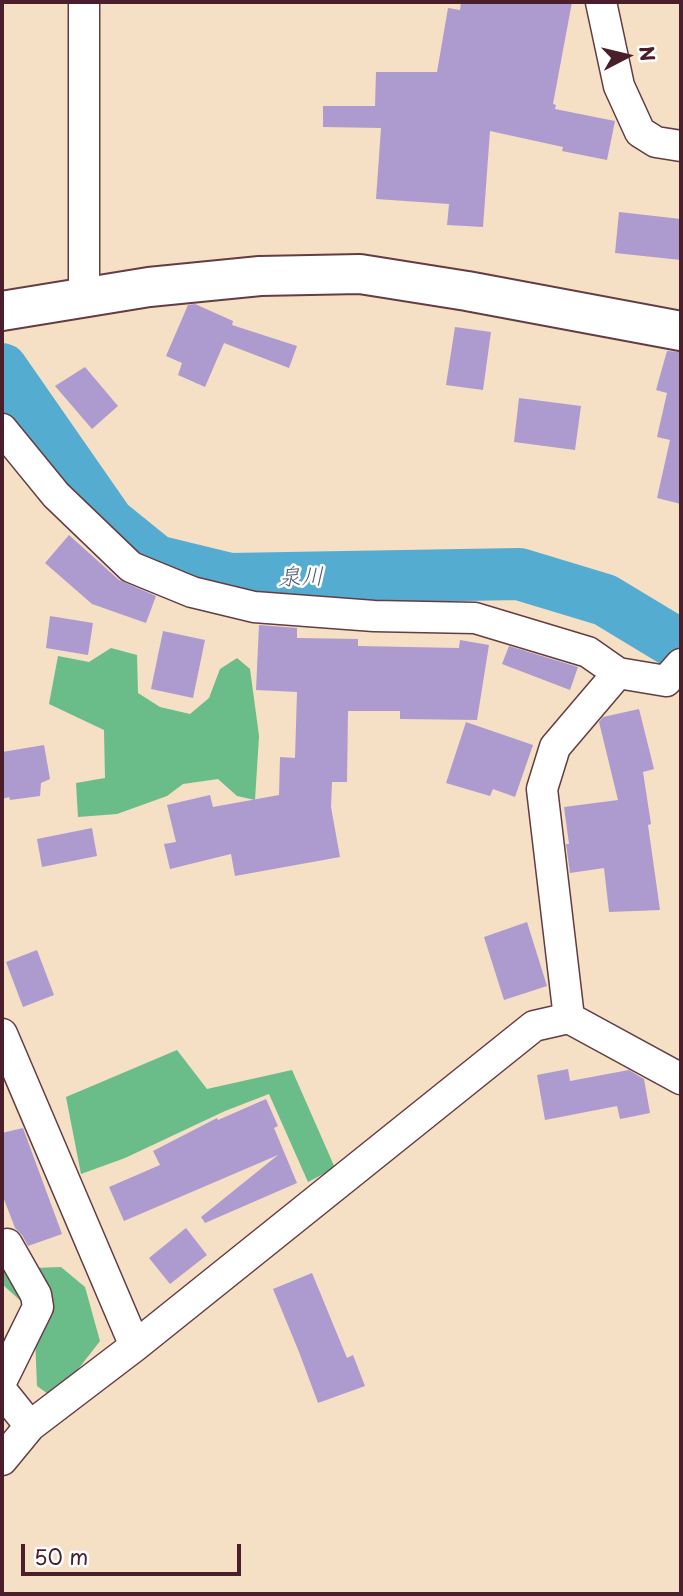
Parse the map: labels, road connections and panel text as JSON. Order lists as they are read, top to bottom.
{
  "water": ["泉川"],
  "scale_bar": "50 m",
  "north": "right"
}
